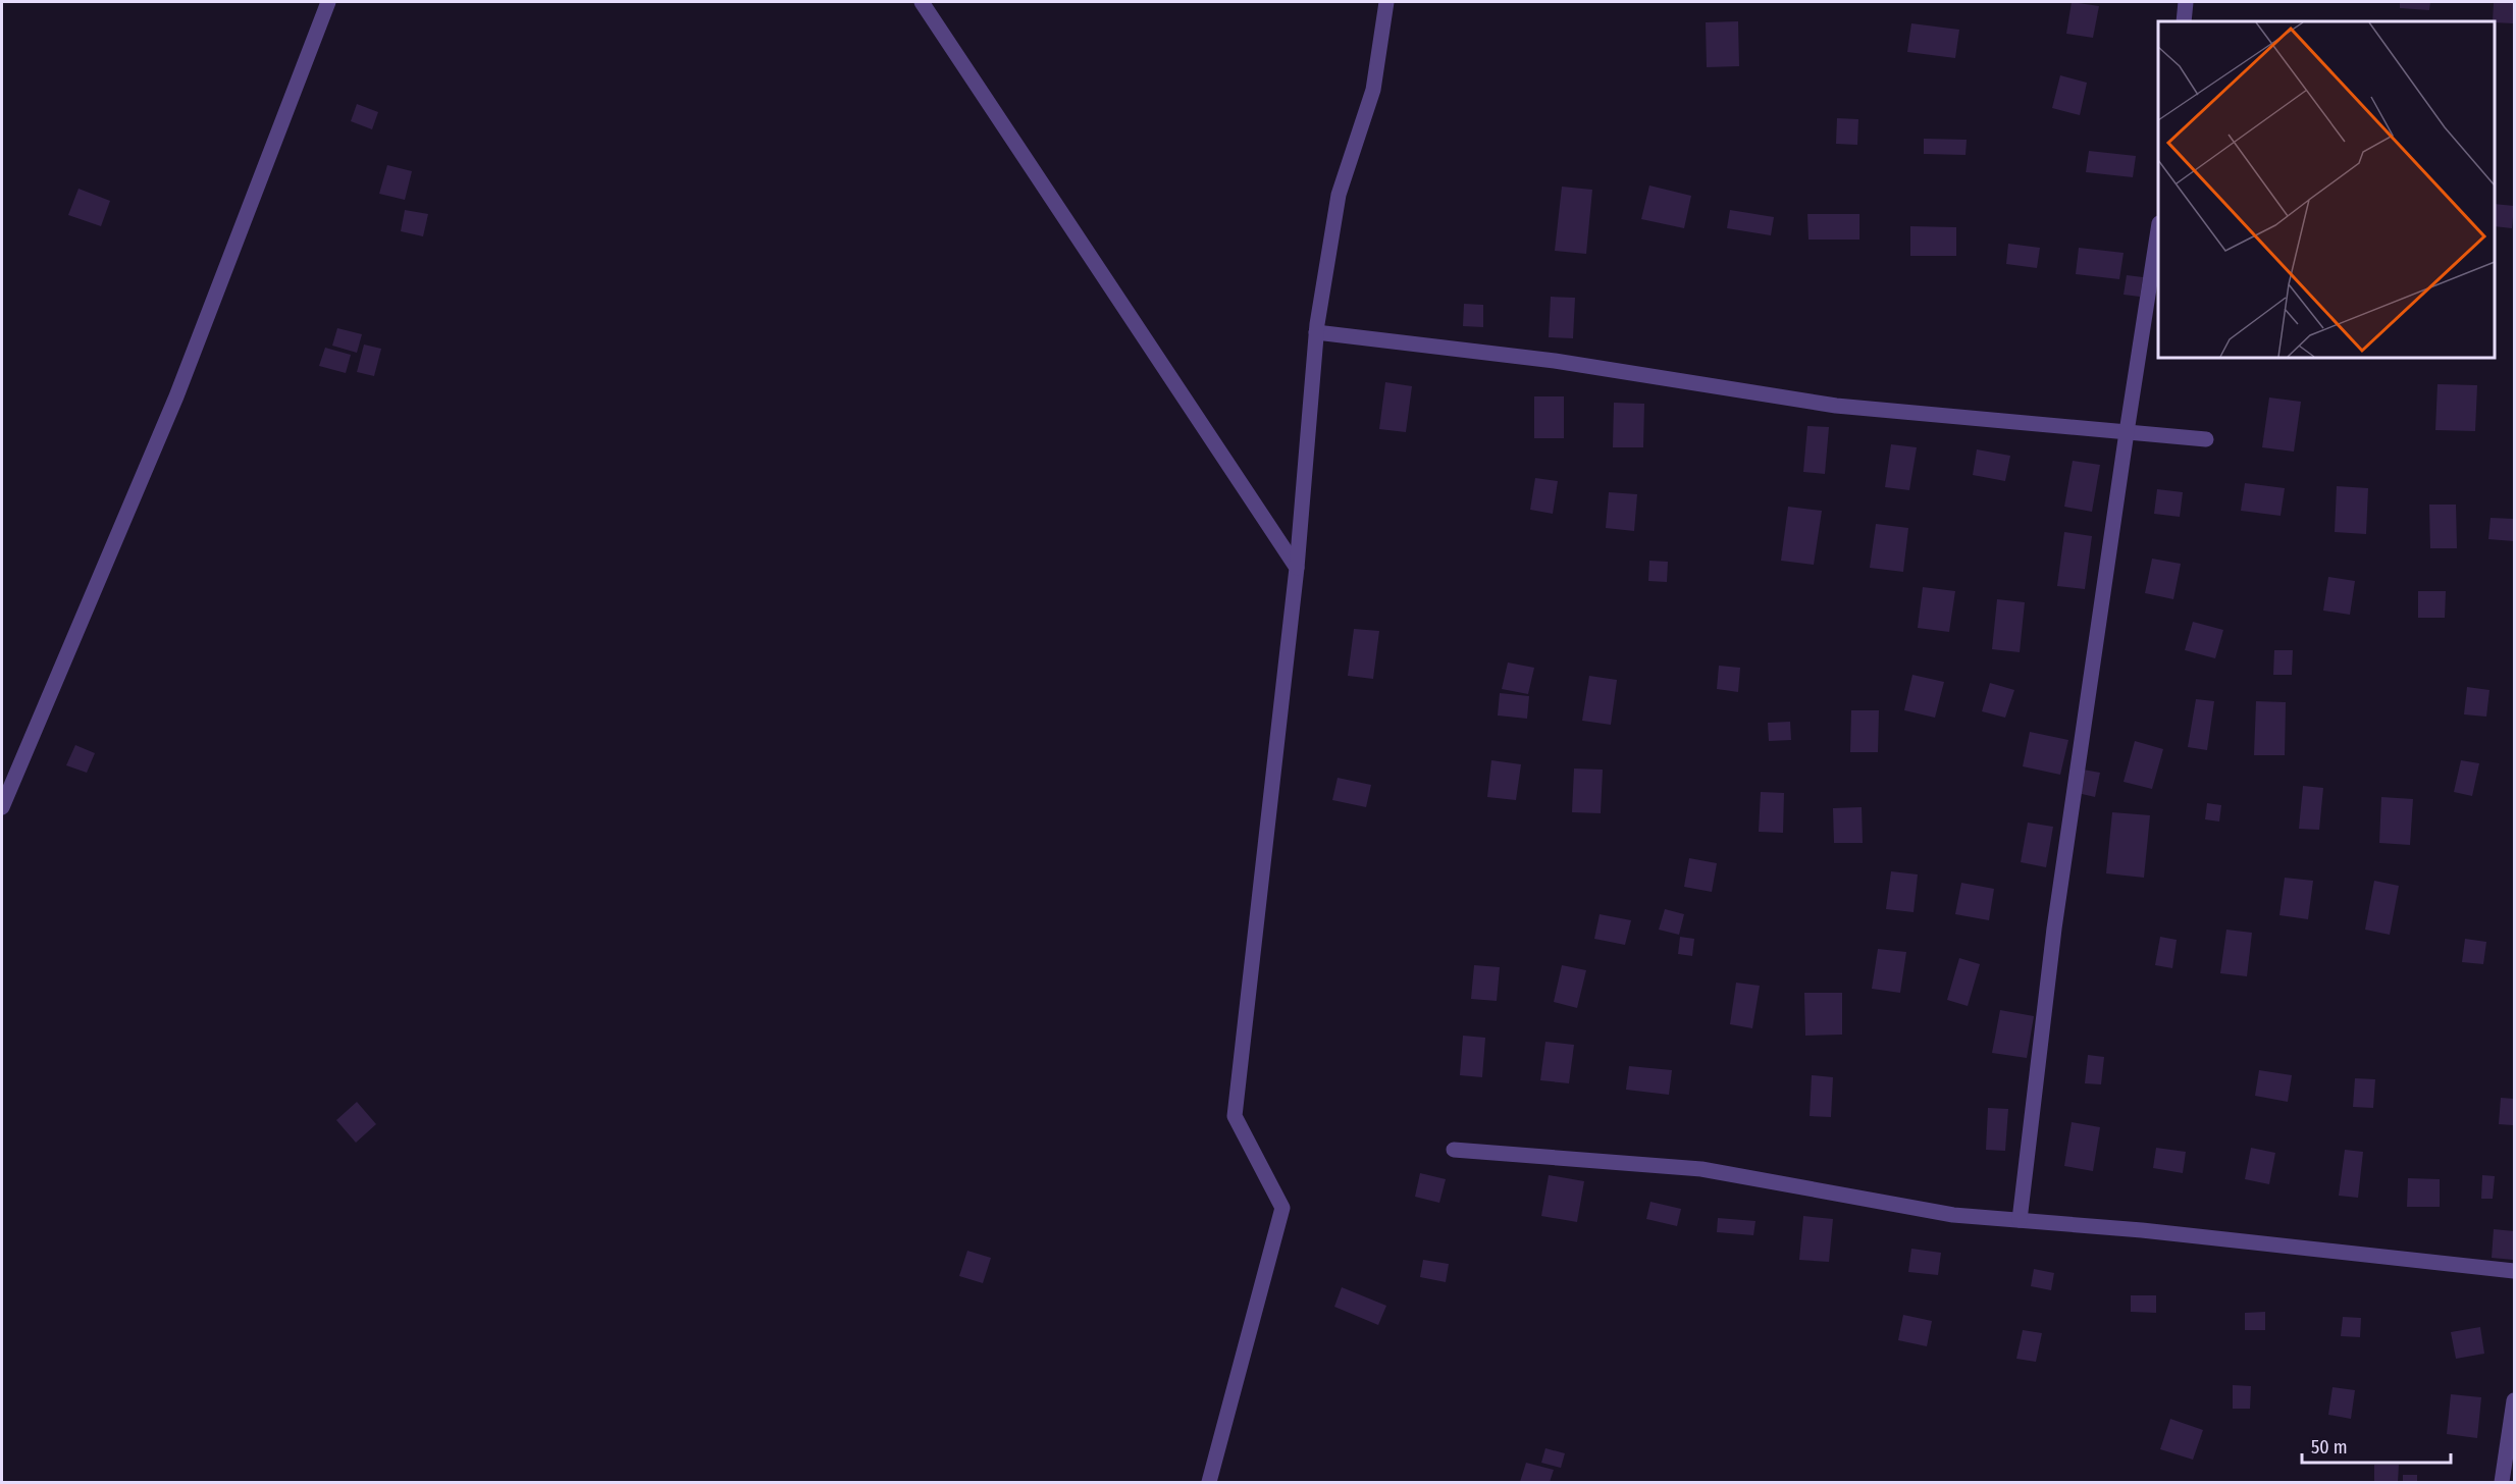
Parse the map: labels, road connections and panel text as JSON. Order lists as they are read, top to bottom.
{
  "scale_bar": "50 m"
}
